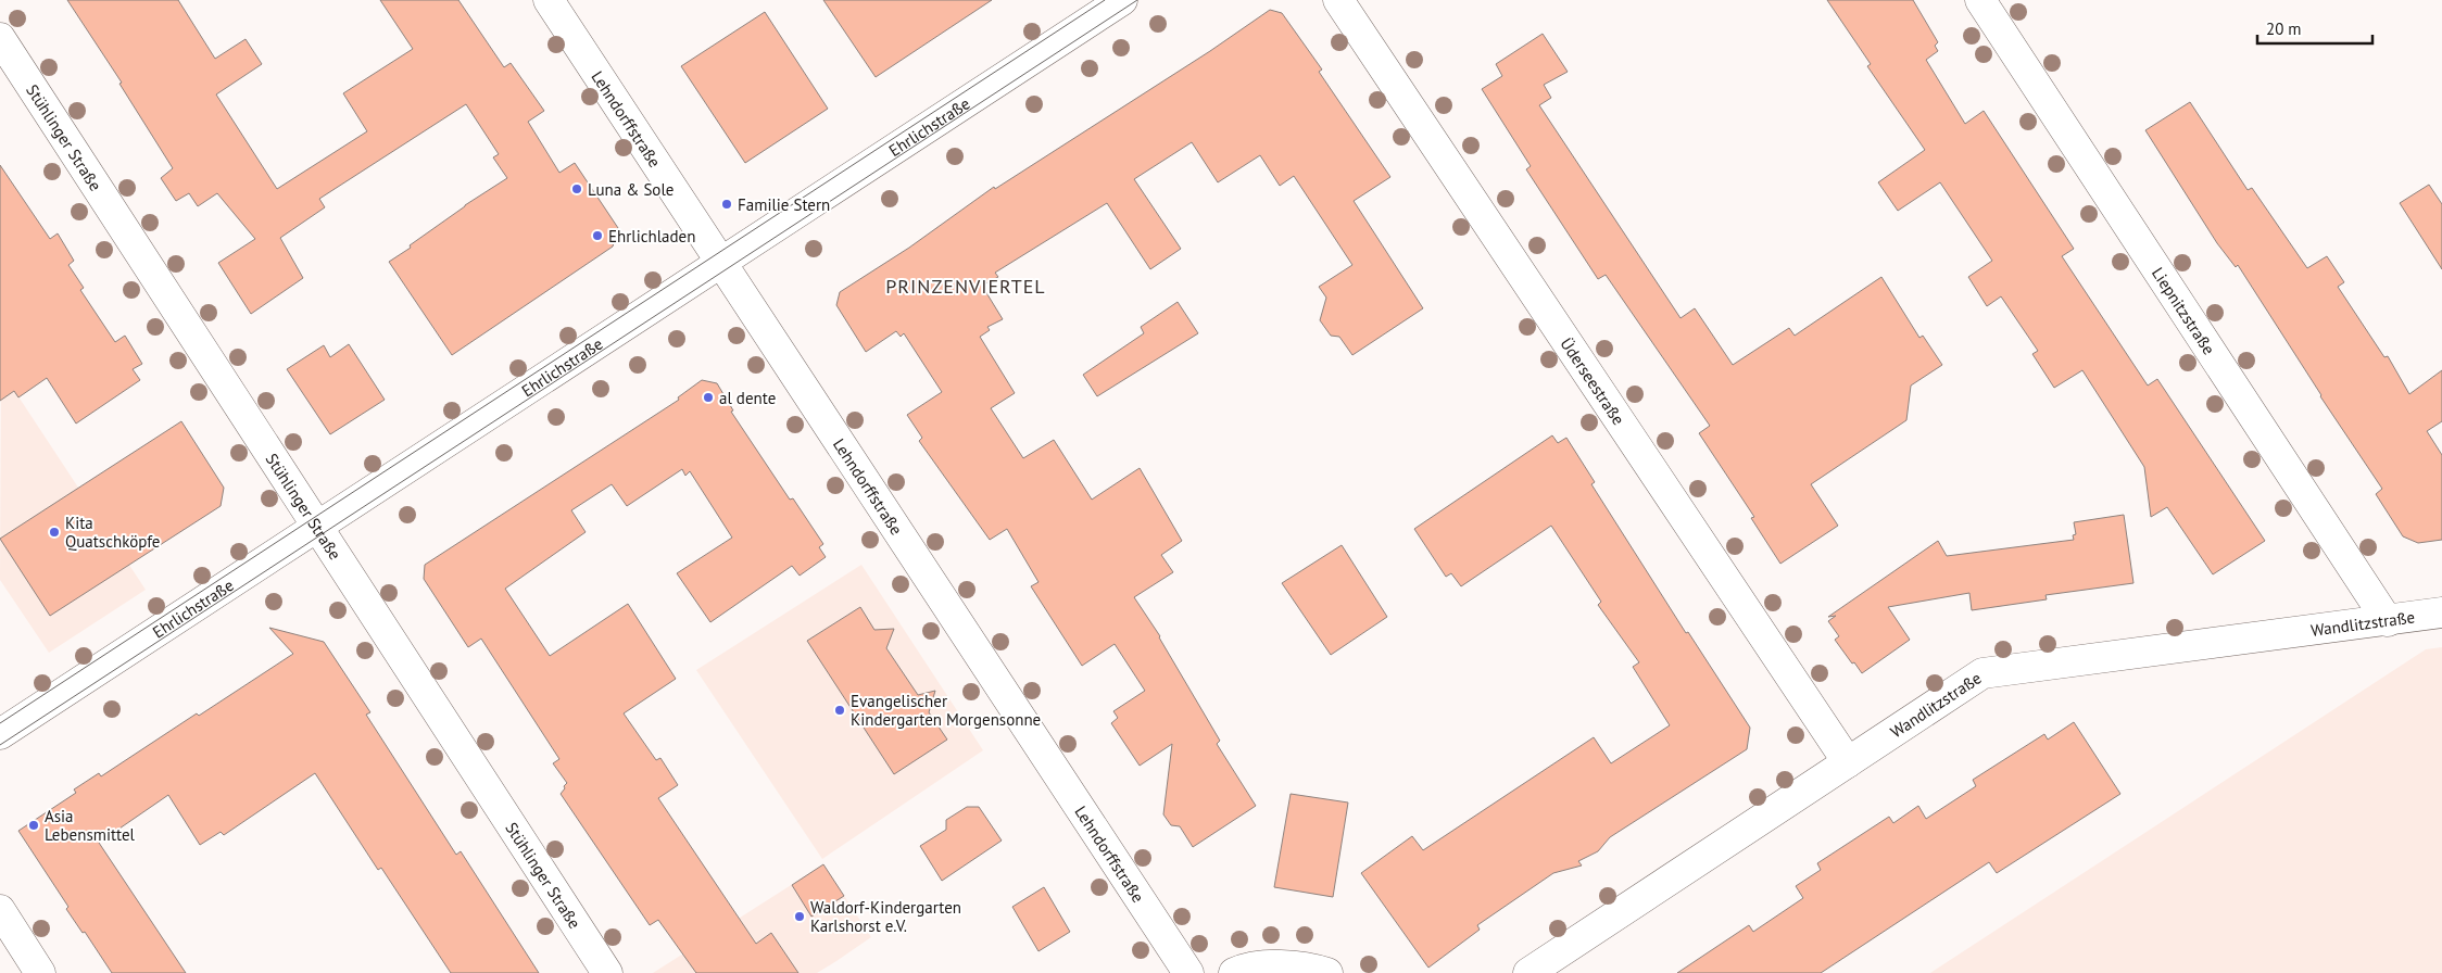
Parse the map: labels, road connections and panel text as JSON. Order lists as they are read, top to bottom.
{
  "streets": {
    "street": [
      "Lehndorffstraße",
      "Ehrlichstraße",
      "Stühlinger Straße",
      "Liepnitzstraße",
      "Üderseestraße",
      "Wandlitzstraße"
    ]
  },
  "crossings": [
    ["Lehndorffstraße", "Ehrlichstraße"],
    ["Ehrlichstraße", "Stühlinger Straße"],
    ["Liepnitzstraße", "Wandlitzstraße"],
    ["Üderseestraße", "Wandlitzstraße"]
  ],
  "districts": ["PRINZENVIERTEL"],
  "places": [
    "Luna & Sole",
    "Familie Stern",
    "Ehrlichladen",
    "al dente",
    "Kita Quatschköpfe",
    "Evangelischer Kindergarten Morgensonne",
    "Asia Lebensmittel",
    "Waldorf-Kindergarten Karlshorst e.V."
  ],
  "scale_bar": "20 m"
}
